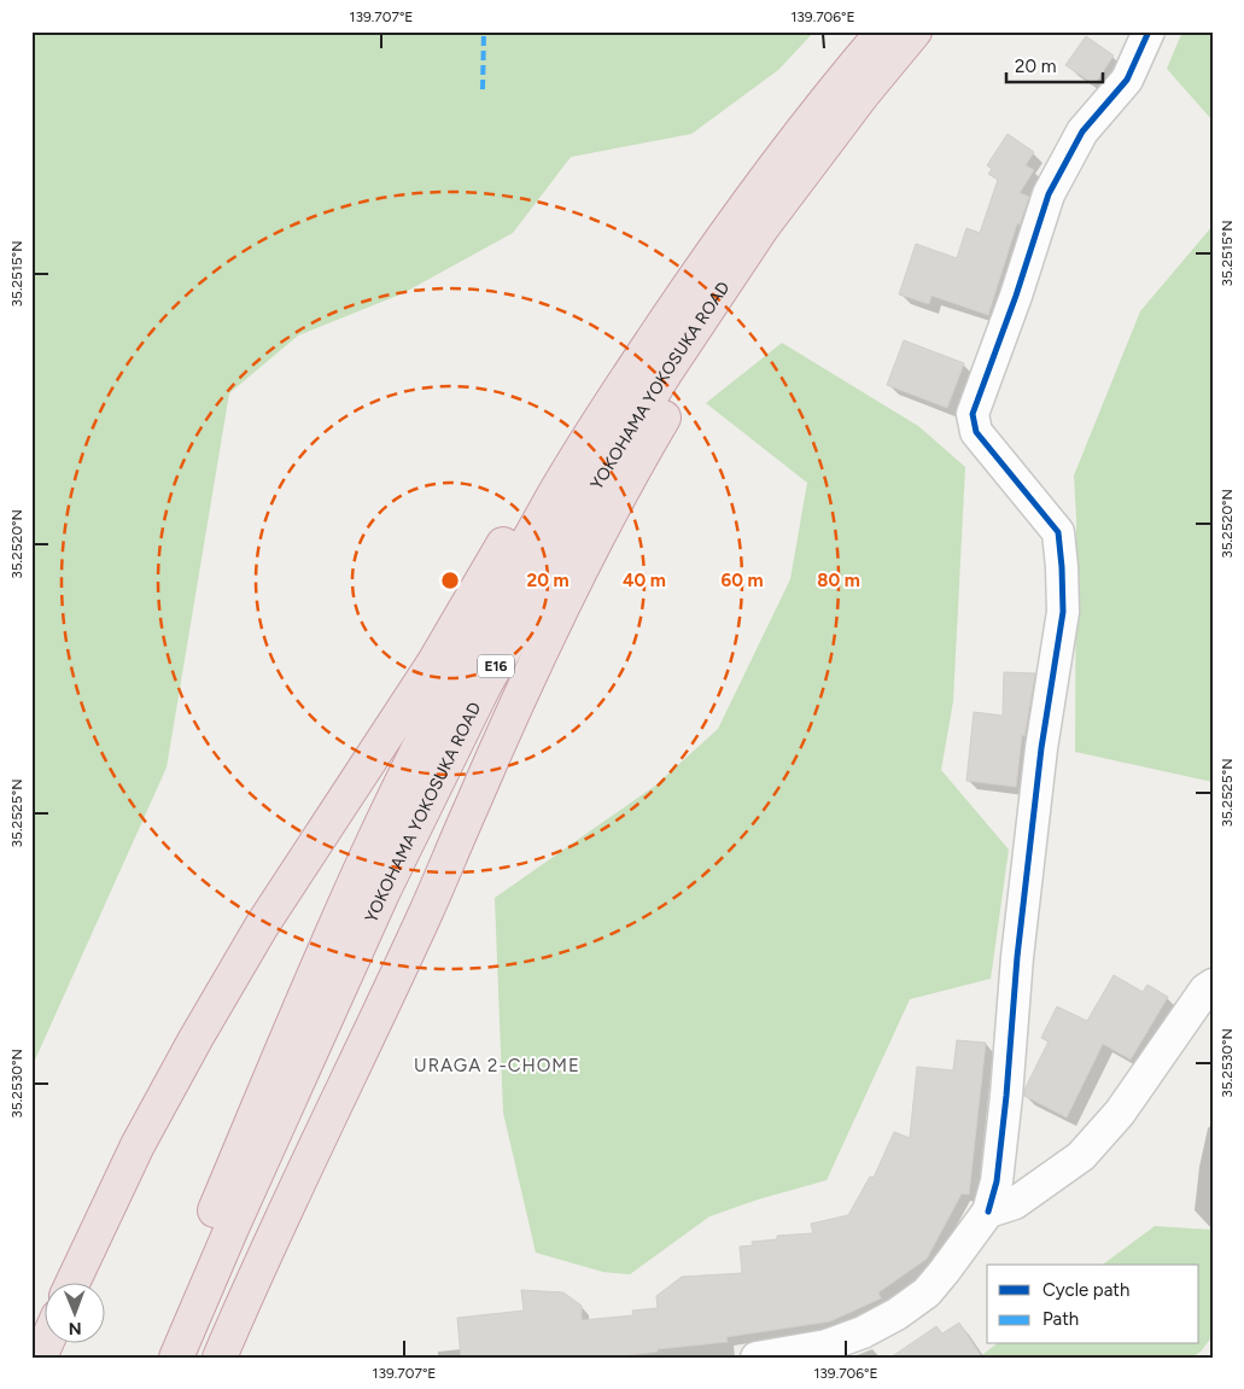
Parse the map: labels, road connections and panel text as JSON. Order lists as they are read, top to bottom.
{
  "streets": {
    "highway": ["YOKOHAMA YOKOSUKA ROAD", "E16"]
  },
  "districts": ["URAGA 2-CHOME"],
  "legend": ["Cycle path", "Path"],
  "scale_bar": "20 m",
  "north": "bottom",
  "coordinates": [
    "139.707°E",
    "139.706°E",
    "35.2515°N",
    "35.2520°N",
    "35.2525°N",
    "35.2530°N"
  ],
  "rings": [
    "20 m",
    "40 m",
    "60 m",
    "80 m"
  ]
}
